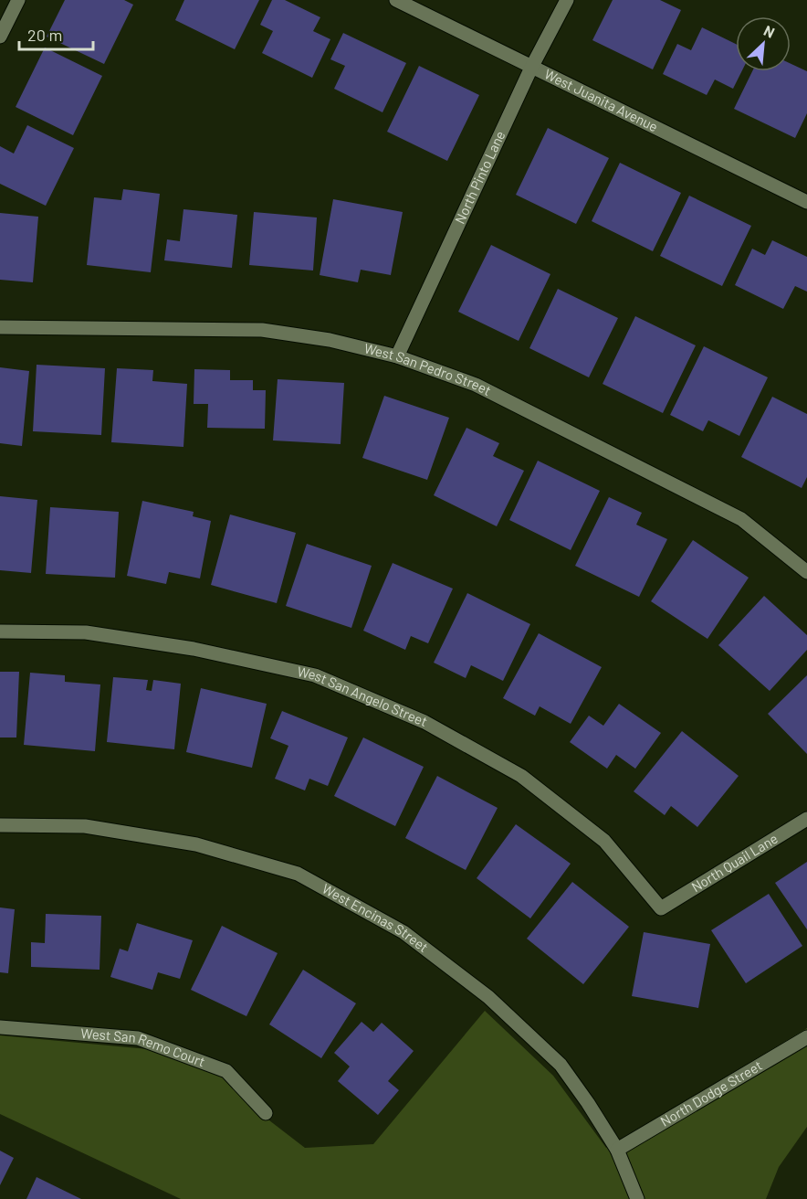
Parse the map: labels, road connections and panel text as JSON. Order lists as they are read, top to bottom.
{
  "streets": {
    "street": [
      "West Juanita Avenue",
      "North Pinto Lane",
      "West San Pedro Street",
      "West San Angelo Street",
      "North Quail Lane",
      "West Encinas Street",
      "West San Remo Court",
      "North Dodge Street"
    ]
  },
  "crossings": [
    ["West Juanita Avenue", "North Pinto Lane"],
    ["North Pinto Lane", "West San Pedro Street"],
    ["West San Angelo Street", "North Quail Lane"],
    ["West Encinas Street", "North Dodge Street"]
  ],
  "scale_bar": "20 m",
  "north": "top right"
}
